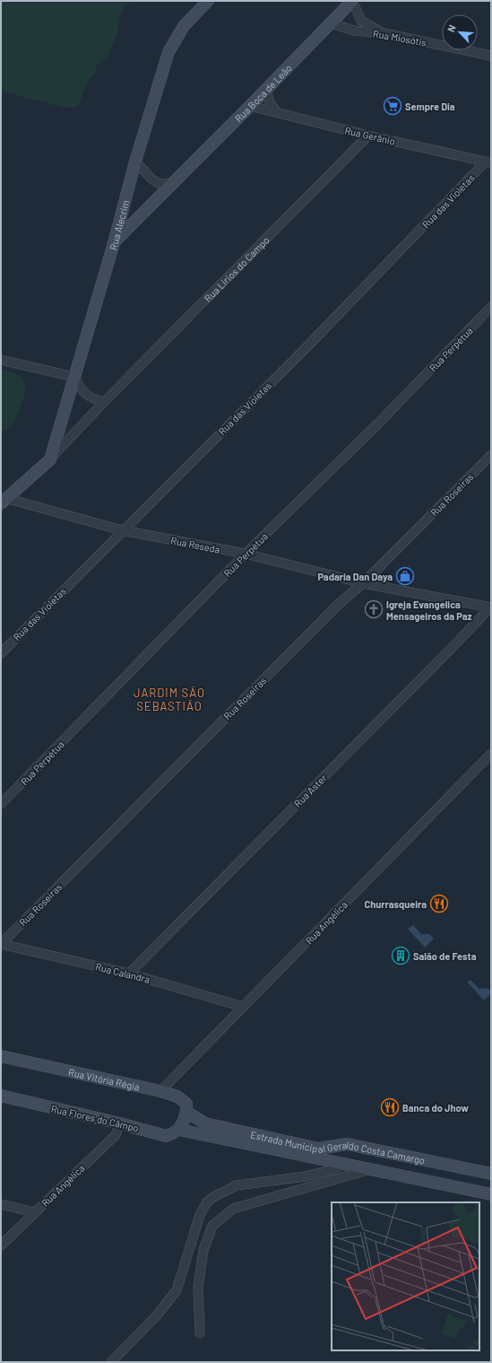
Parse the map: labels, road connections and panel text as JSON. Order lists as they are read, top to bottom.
{
  "streets": {
    "street": [
      "Rua Miosótis",
      "Rua Boca de Leão",
      "Rua Gerânio",
      "Rua das Violetas",
      "Rua Alecrim",
      "Rua Lirios do Campo",
      "Rua Perpétua",
      "Rua Roseiras",
      "Rua Reseda",
      "Rua Aster",
      "Rua Angélica",
      "Rua Calandra",
      "Rua Vitória Régia",
      "Rua Flores do Câmpo",
      "Estrada Municipal Geraldo Costa Camargo"
    ]
  },
  "crossings": [
    ["Rua Miosótis", "Rua Boca de Leão"],
    ["Rua Boca de Leão", "Rua Gerânio"],
    ["Rua Boca de Leão", "Rua Alecrim"],
    ["Rua Gerânio", "Rua das Violetas"],
    ["Rua Gerânio", "Rua Lirios do Campo"],
    ["Rua das Violetas", "Rua Reseda"],
    ["Rua Alecrim", "Rua Lirios do Campo"],
    ["Rua Lirios do Campo", "Rua Reseda"],
    ["Rua Perpétua", "Rua Reseda"],
    ["Rua Roseiras", "Rua Reseda"],
    ["Rua Roseiras", "Rua Calandra"],
    ["Rua Reseda", "Rua Aster"],
    ["Rua Aster", "Rua Calandra"],
    ["Rua Angélica", "Rua Calandra"],
    ["Rua Angélica", "Rua Vitória Régia"],
    ["Rua Angélica", "Rua Flores do Câmpo"],
    ["Rua Vitória Régia", "Rua Flores do Câmpo"],
    ["Rua Vitória Régia", "Estrada Municipal Geraldo Costa Camargo"],
    ["Rua Flores do Câmpo", "Estrada Municipal Geraldo Costa Camargo"]
  ],
  "districts": ["JARDIM SÃO SEBASTIÃO"],
  "places": {
    "supermarket": ["Sempre Dia"],
    "shop": ["Padaria Dan Daya"],
    "church": ["Igreja Evangelica Mensageiros da Paz"],
    "restaurant": ["Churrasqueira", "Banca do Jhow"],
    "building": ["Salão de Festa"]
  },
  "north": "top left"
}
